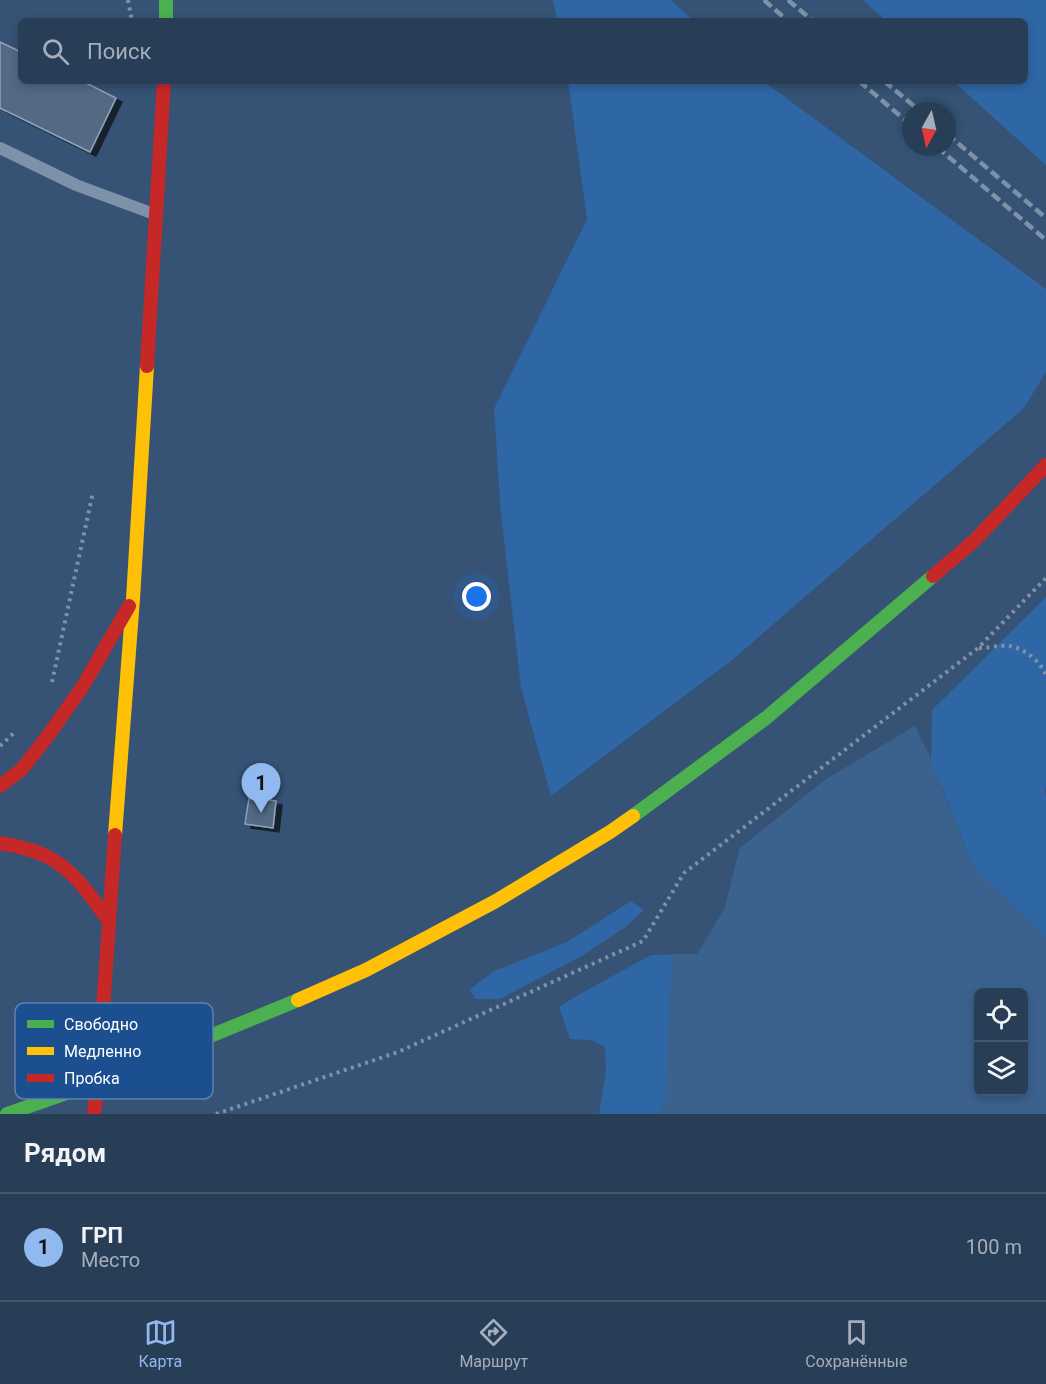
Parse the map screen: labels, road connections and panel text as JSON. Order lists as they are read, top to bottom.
{
  "legend": ["Свободно", "Медленно", "Пробка"],
  "north": "bottom",
  "page": {
    "search": "Поиск",
    "pins": "1",
    "heading": "Рядом",
    "list": [
      {
        "mark": "1",
        "name": "ГРП",
        "note": "Место",
        "value": "100 m"
      }
    ],
    "nav": ["Карта", "Маршрут", "Сохранённые"]
  }
}
